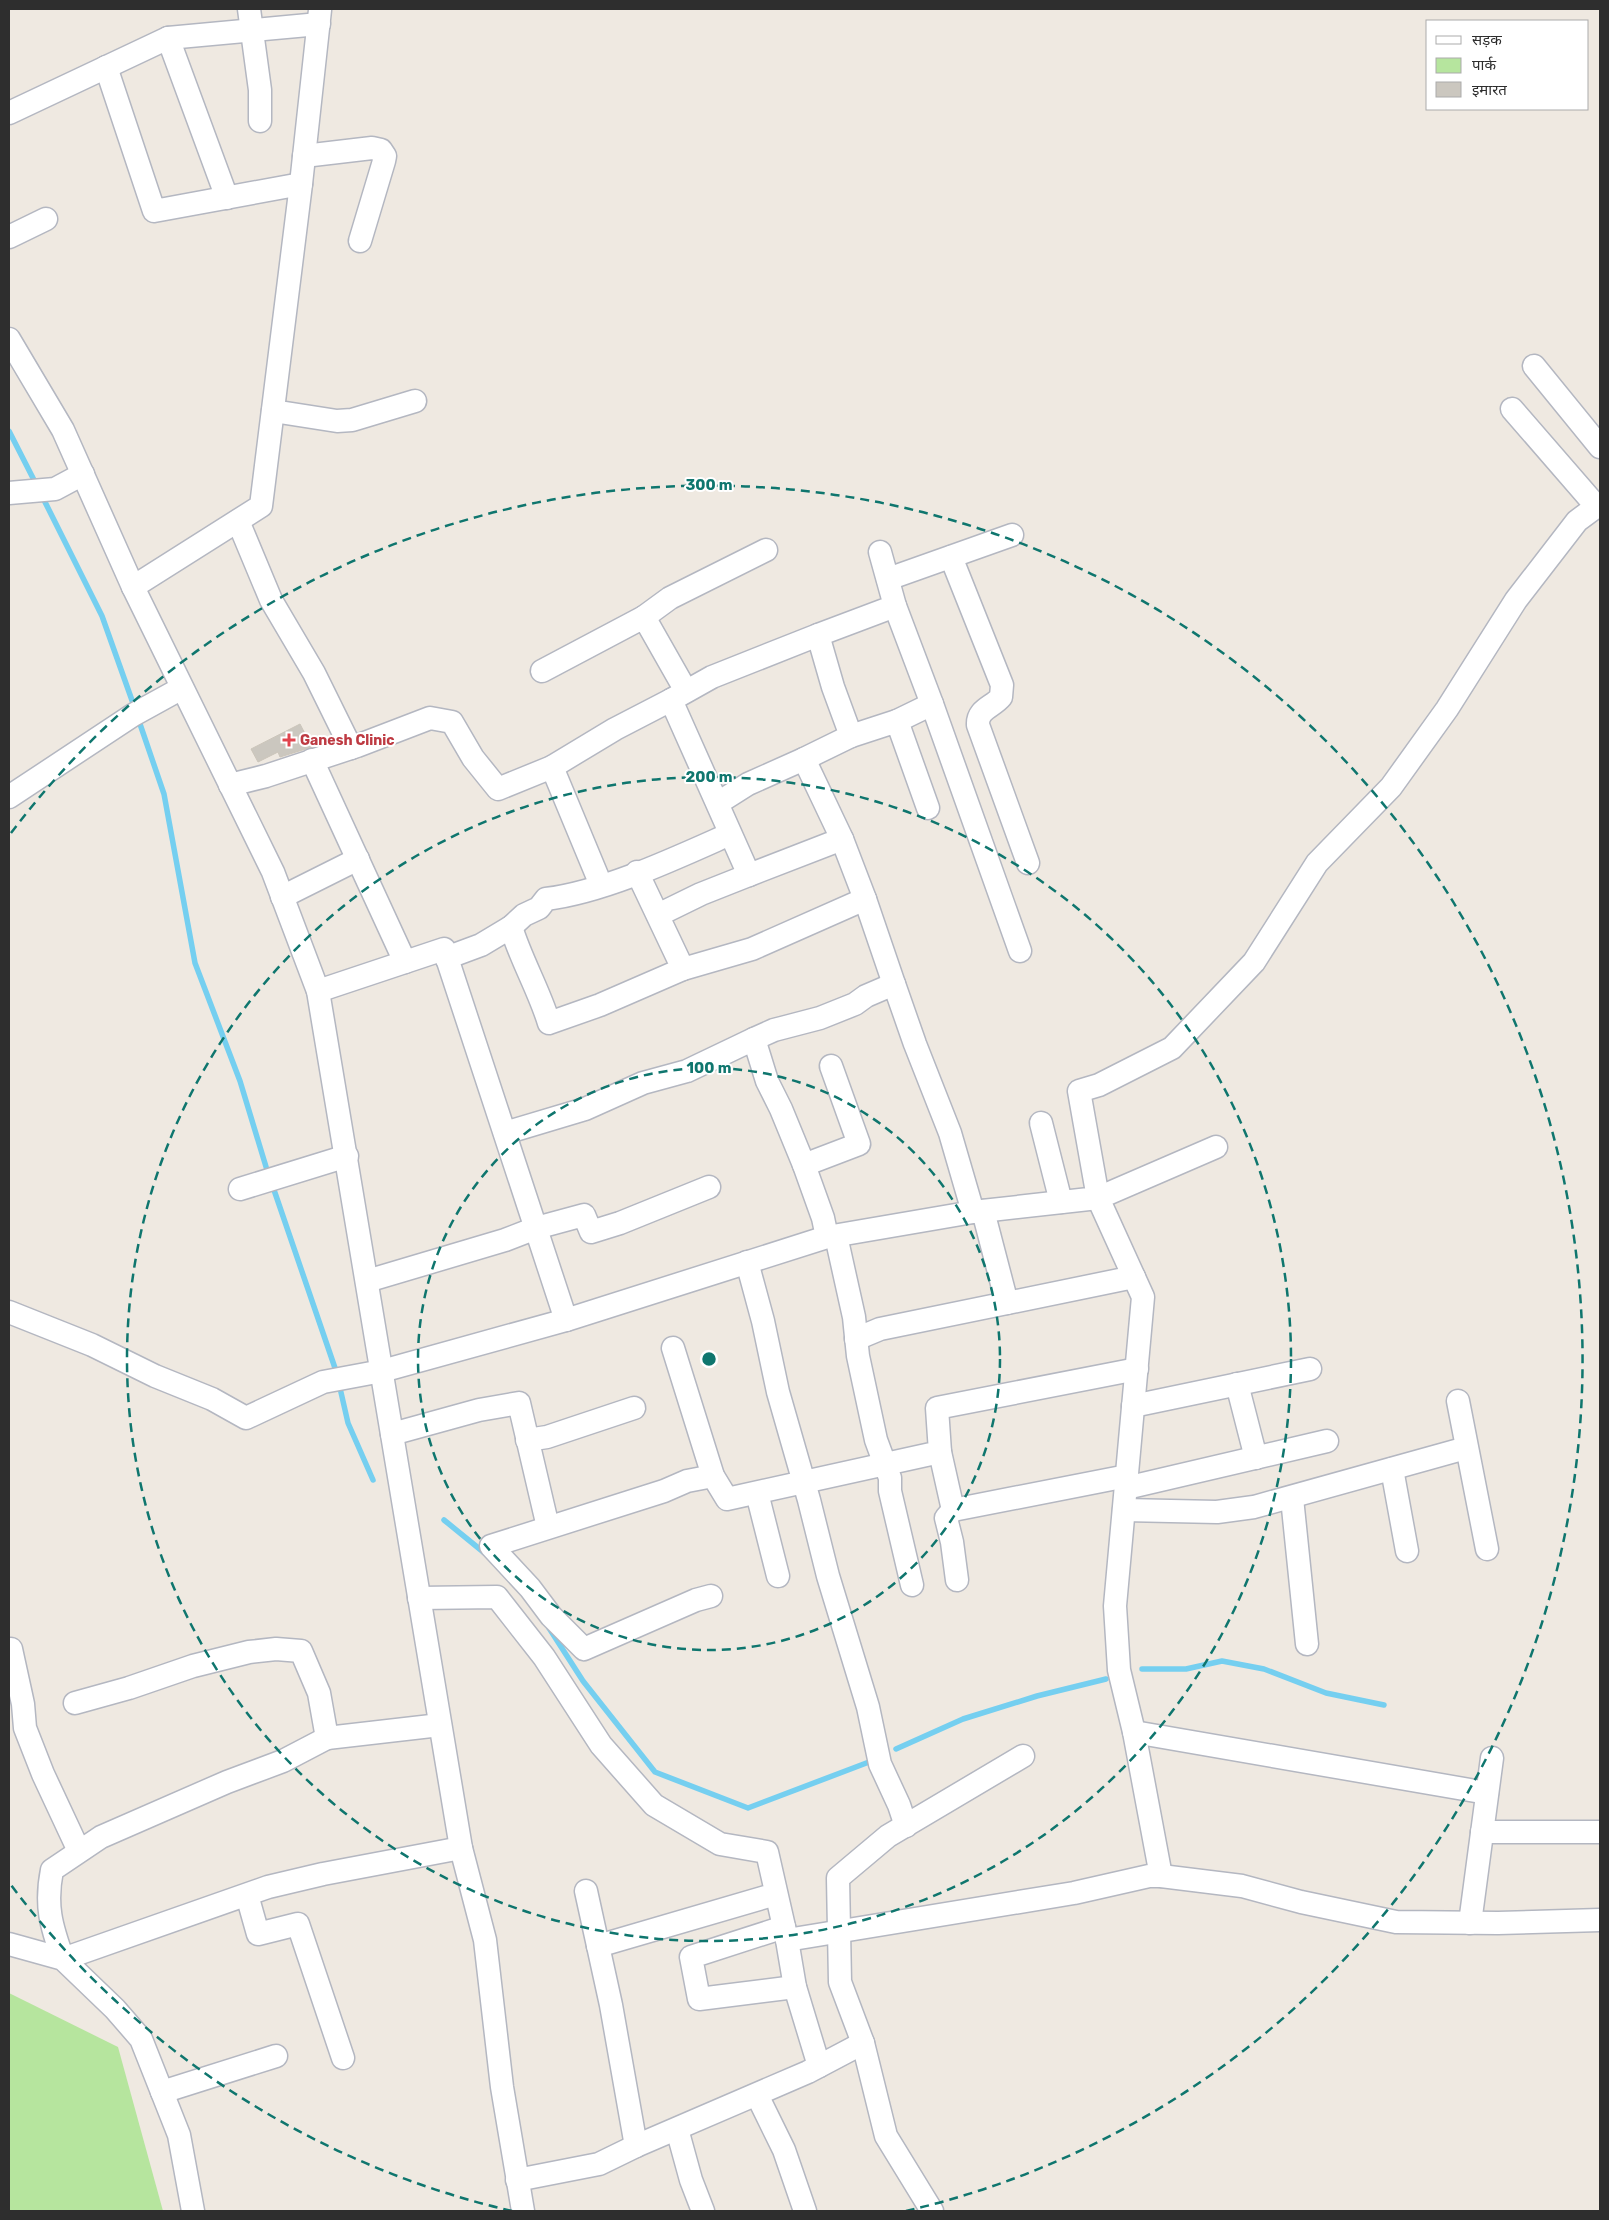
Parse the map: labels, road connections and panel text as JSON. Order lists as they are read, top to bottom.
{
  "places": {
    "health": ["Ganesh Clinic"]
  },
  "legend": ["सड़क", "पार्क", "इमारत"],
  "rings": ["300 m", "200 m", "100 m"]
}
